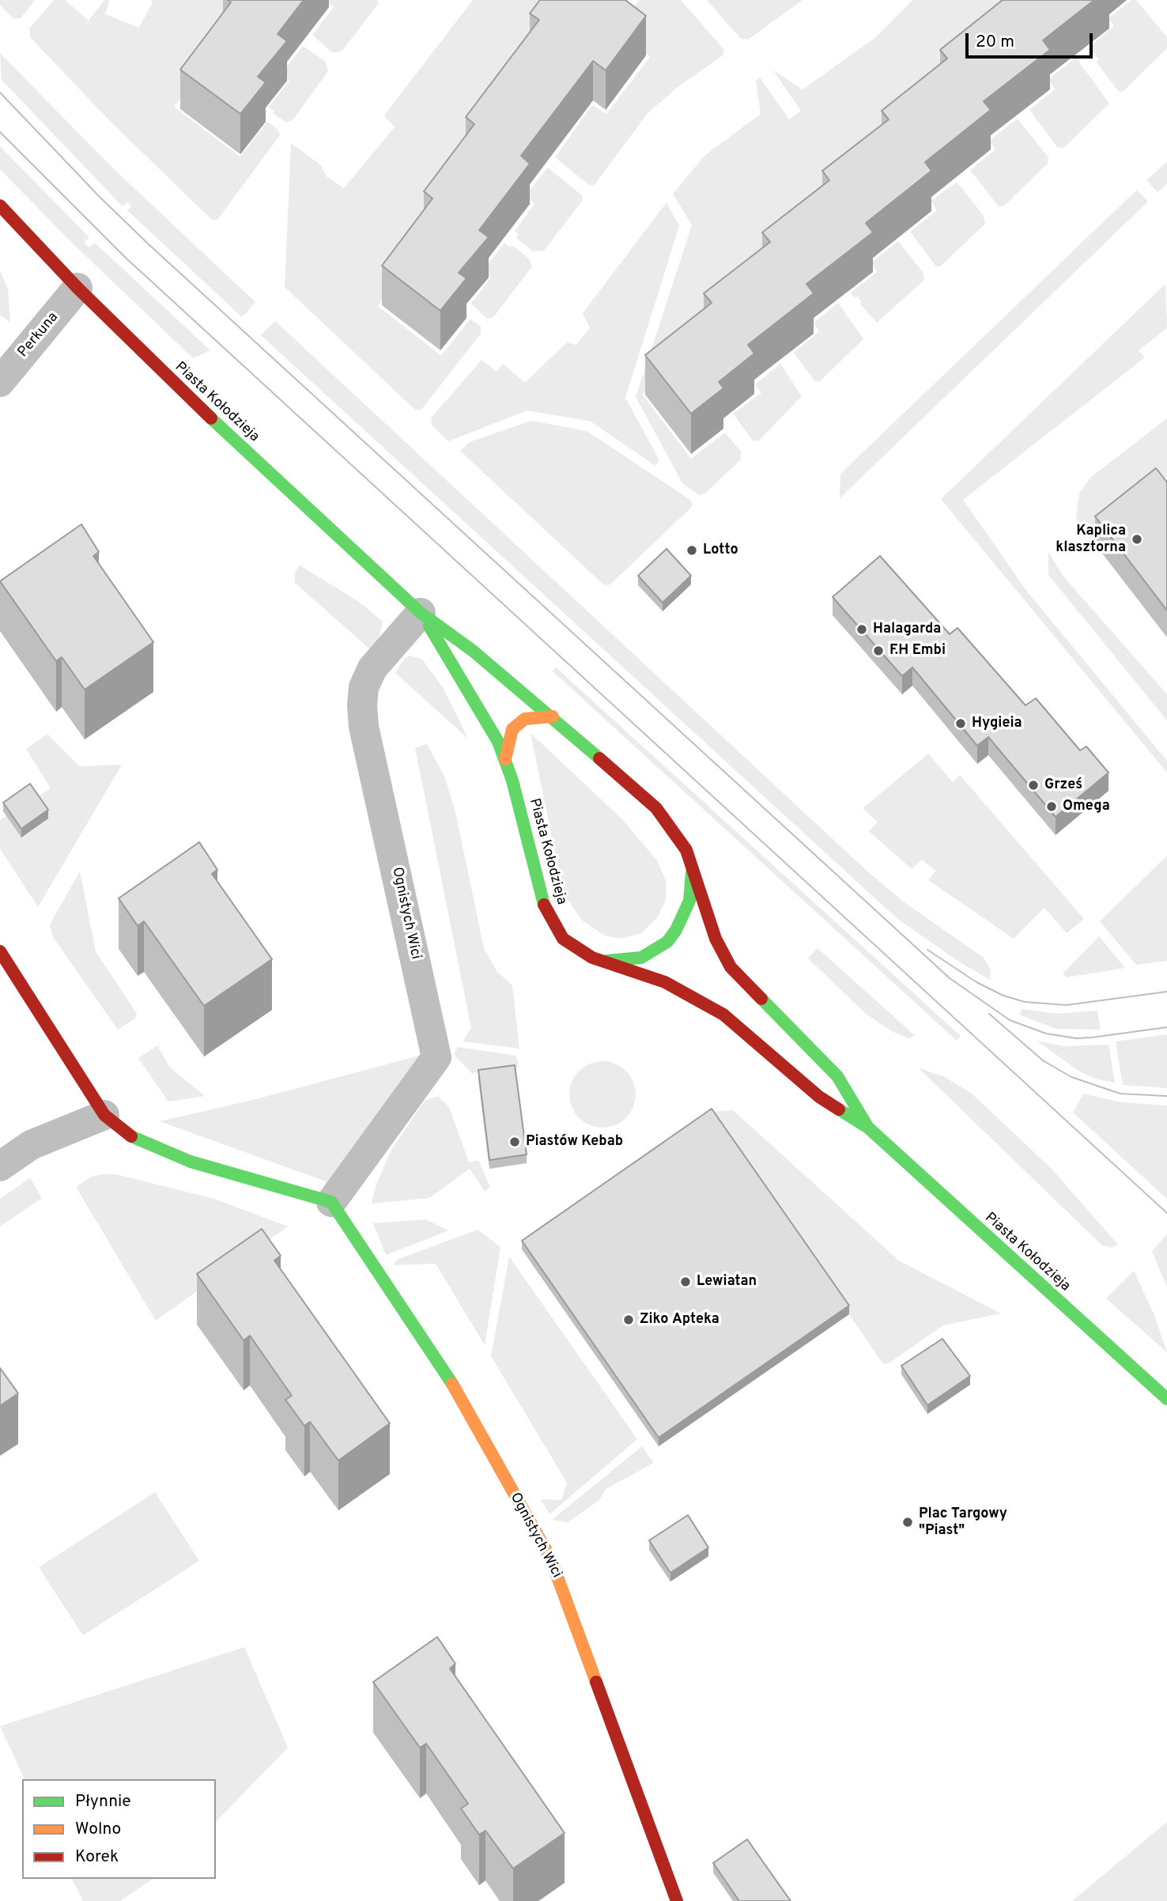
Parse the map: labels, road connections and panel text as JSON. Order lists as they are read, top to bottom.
{
  "streets": {
    "street": ["Perkuna", "Piasta Kołodzieja", "Ognistych Wici"]
  },
  "crossings": [
    ["Perkuna", "Piasta Kołodzieja"],
    ["Piasta Kołodzieja", "Ognistych Wici"]
  ],
  "places": [
    "Kaplica klasztorna",
    "Lotto",
    "Halagarda",
    "F.H Embi",
    "Hygieia",
    "Grześ",
    "Omega",
    "Piastów Kebab",
    "Lewiatan",
    "Ziko Apteka",
    "Plac Targowy \"Piast\""
  ],
  "legend": ["Płynnie", "Wolno", "Korek"],
  "scale_bar": "20 m"
}
